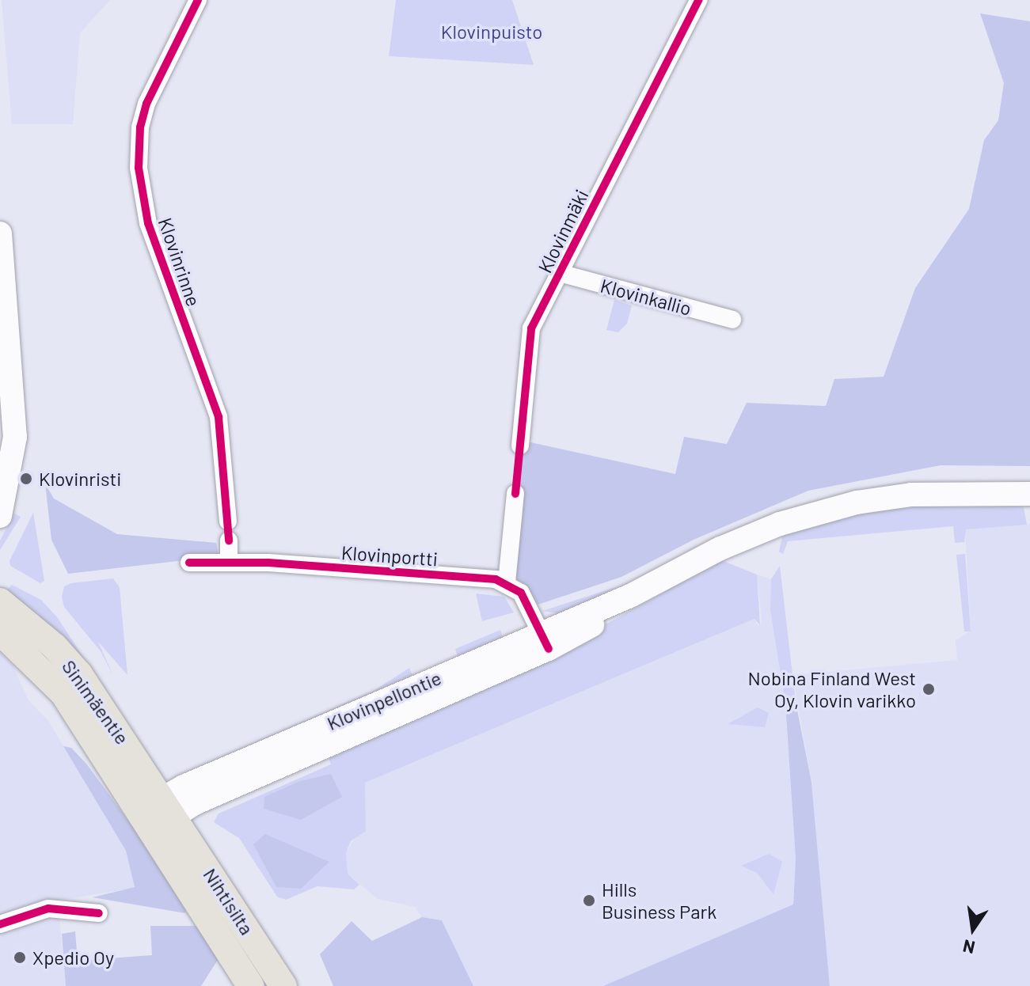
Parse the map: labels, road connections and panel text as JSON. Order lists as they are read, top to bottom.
{
  "streets": {
    "main road": ["Klovinpellontie", "Sinimäentie", "Nihtisilta"],
    "street": [
      "Klovinmäki",
      "Klovinrinne",
      "Klovinkallio",
      "Klovinportti"
    ]
  },
  "crossings": [
    ["Klovinmäki", "Klovinkallio"],
    ["Klovinpellontie", "Sinimäentie"],
    ["Klovinpellontie", "Nihtisilta"],
    ["Sinimäentie", "Nihtisilta"]
  ],
  "parks": ["Klovinpuisto"],
  "places": [
    "Klovinristi",
    "Nobina Finland West Oy, Klovin varikko",
    "Hills Business Park",
    "Xpedio Oy"
  ],
  "north": "bottom"
}
